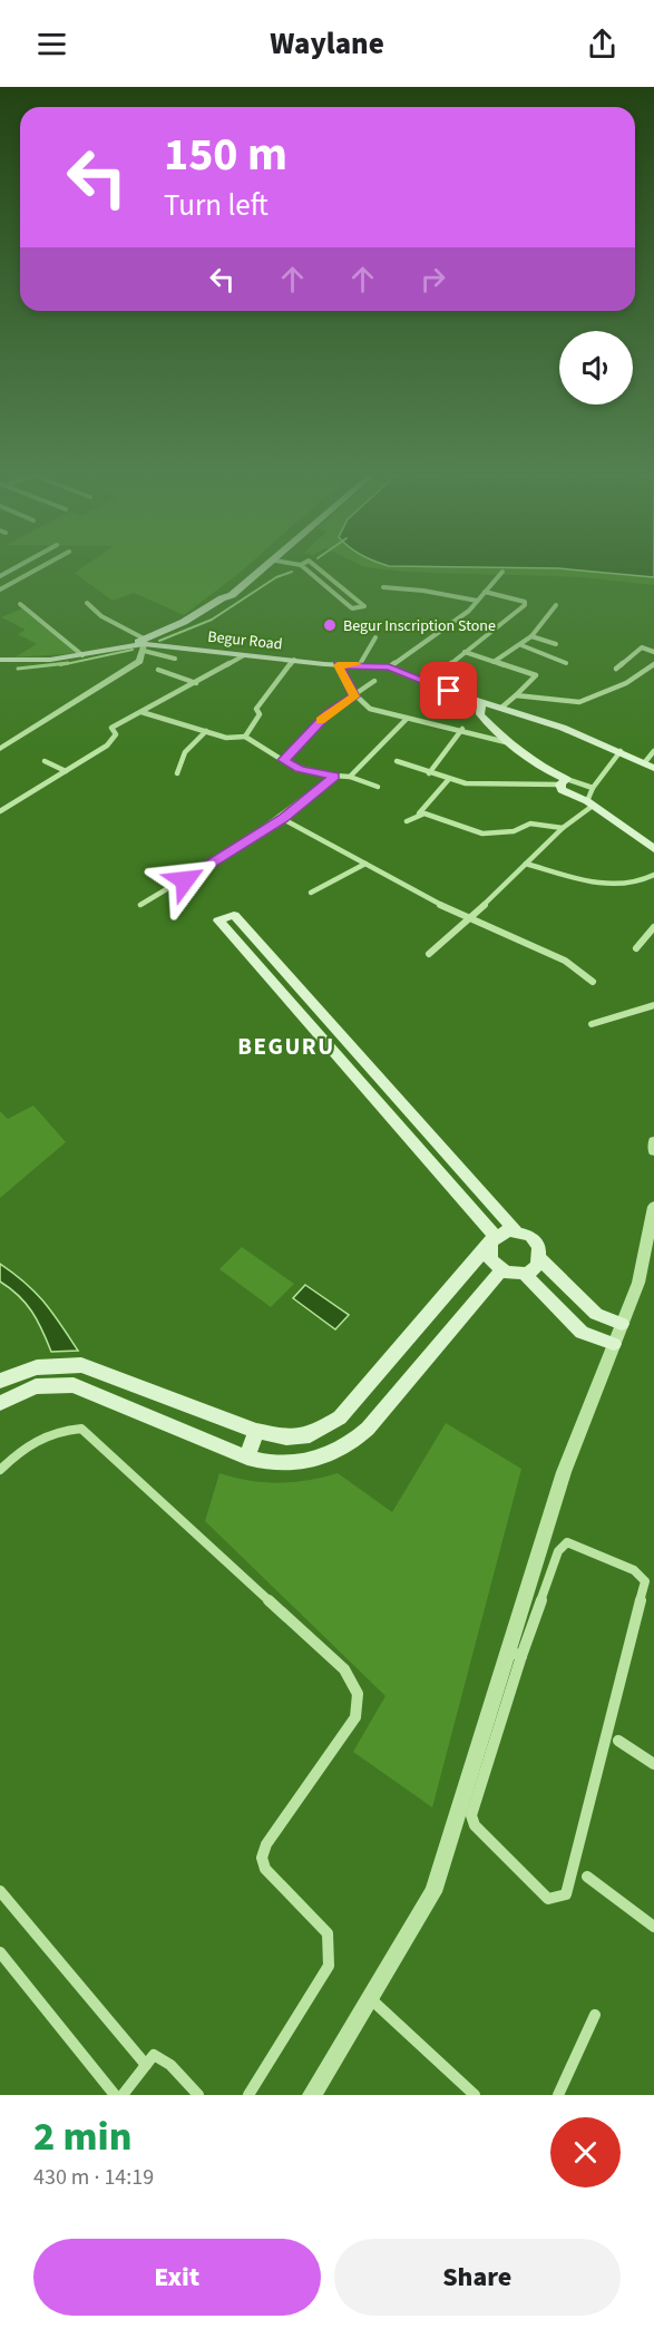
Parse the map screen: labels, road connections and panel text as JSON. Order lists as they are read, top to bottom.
{
  "streets": {
    "main road": ["Begur Road"]
  },
  "districts": ["BEGURU"],
  "places": ["Begur Inscription Stone"],
  "page": {
    "header": "Waylane",
    "turn": ["150 m", "Turn left"],
    "heading": ["2 min", "430 m · 14:19"],
    "buttons": ["Exit", "Share"]
  }
}
